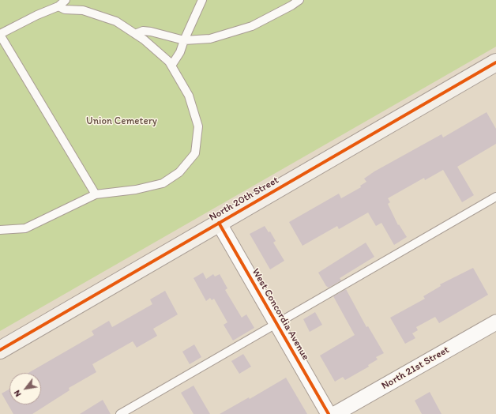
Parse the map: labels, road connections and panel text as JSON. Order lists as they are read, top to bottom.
{
  "streets": {
    "main road": ["North 20th Street"],
    "street": ["West Concordia Avenue", "North 21st Street"]
  },
  "crossings": [
    ["North 20th Street", "West Concordia Avenue"]
  ],
  "parks": ["Union Cemetery"],
  "north": "bottom left"
}
